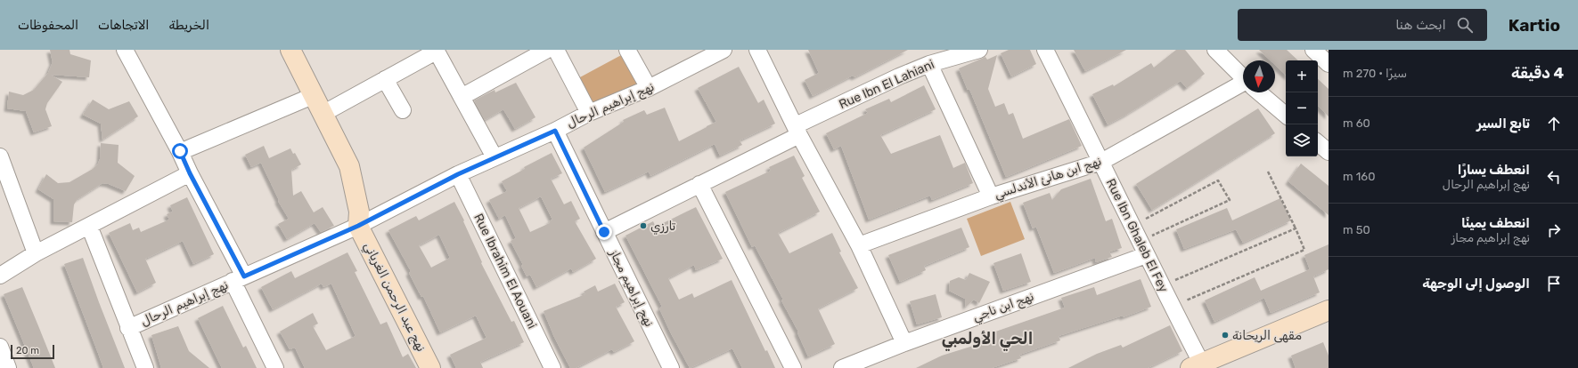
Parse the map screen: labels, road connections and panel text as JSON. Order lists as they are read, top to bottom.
{
  "streets": {
    "street": [
      "Rue Ibn El Lahiani",
      "نهج إبراهيم الرحال",
      "نهج ابن هانئ الأندلسي",
      "Rue Ibn Ghaleb El Fey",
      "Rue Ibrahim El Aouani",
      "نهج إبراهيم مجاز",
      "نهج عبد الرحمن الغرياني",
      "نهج ابن ناجي"
    ]
  },
  "crossings": [
    ["Rue Ibn El Lahiani", "نهج إبراهيم مجاز"],
    ["نهج إبراهيم الرحال", "Rue Ibrahim El Aouani"],
    ["نهج إبراهيم الرحال", "نهج إبراهيم مجاز"],
    ["نهج إبراهيم الرحال", "نهج عبد الرحمن الغرياني"],
    ["نهج ابن هانئ الأندلسي", "Rue Ibn Ghaleb El Fey"],
    ["Rue Ibn Ghaleb El Fey", "نهج ابن ناجي"]
  ],
  "districts": ["الحي الأولمبي"],
  "places": ["تارزي", "مقهى الريحانة"],
  "scale_bar": "20 m",
  "north": "bottom",
  "page": {
    "header": "Kartio",
    "search": "ابحث هنا",
    "nav": ["الخريطة", "الاتجاهات", "المحفوظات"],
    "heading": ["4 دقيقة", "سيرًا · 270 m"],
    "map_buttons": ["+", "−"],
    "list": [
      ["تابع السير", "60 m"],
      ["انعطف يسارًا", "نهج إبراهيم الرحال", "160 m"],
      ["انعطف يمينًا", "نهج إبراهيم مجاز", "50 m"],
      "الوصول إلى الوجهة"
    ],
    "scale": "20 m"
  }
}
